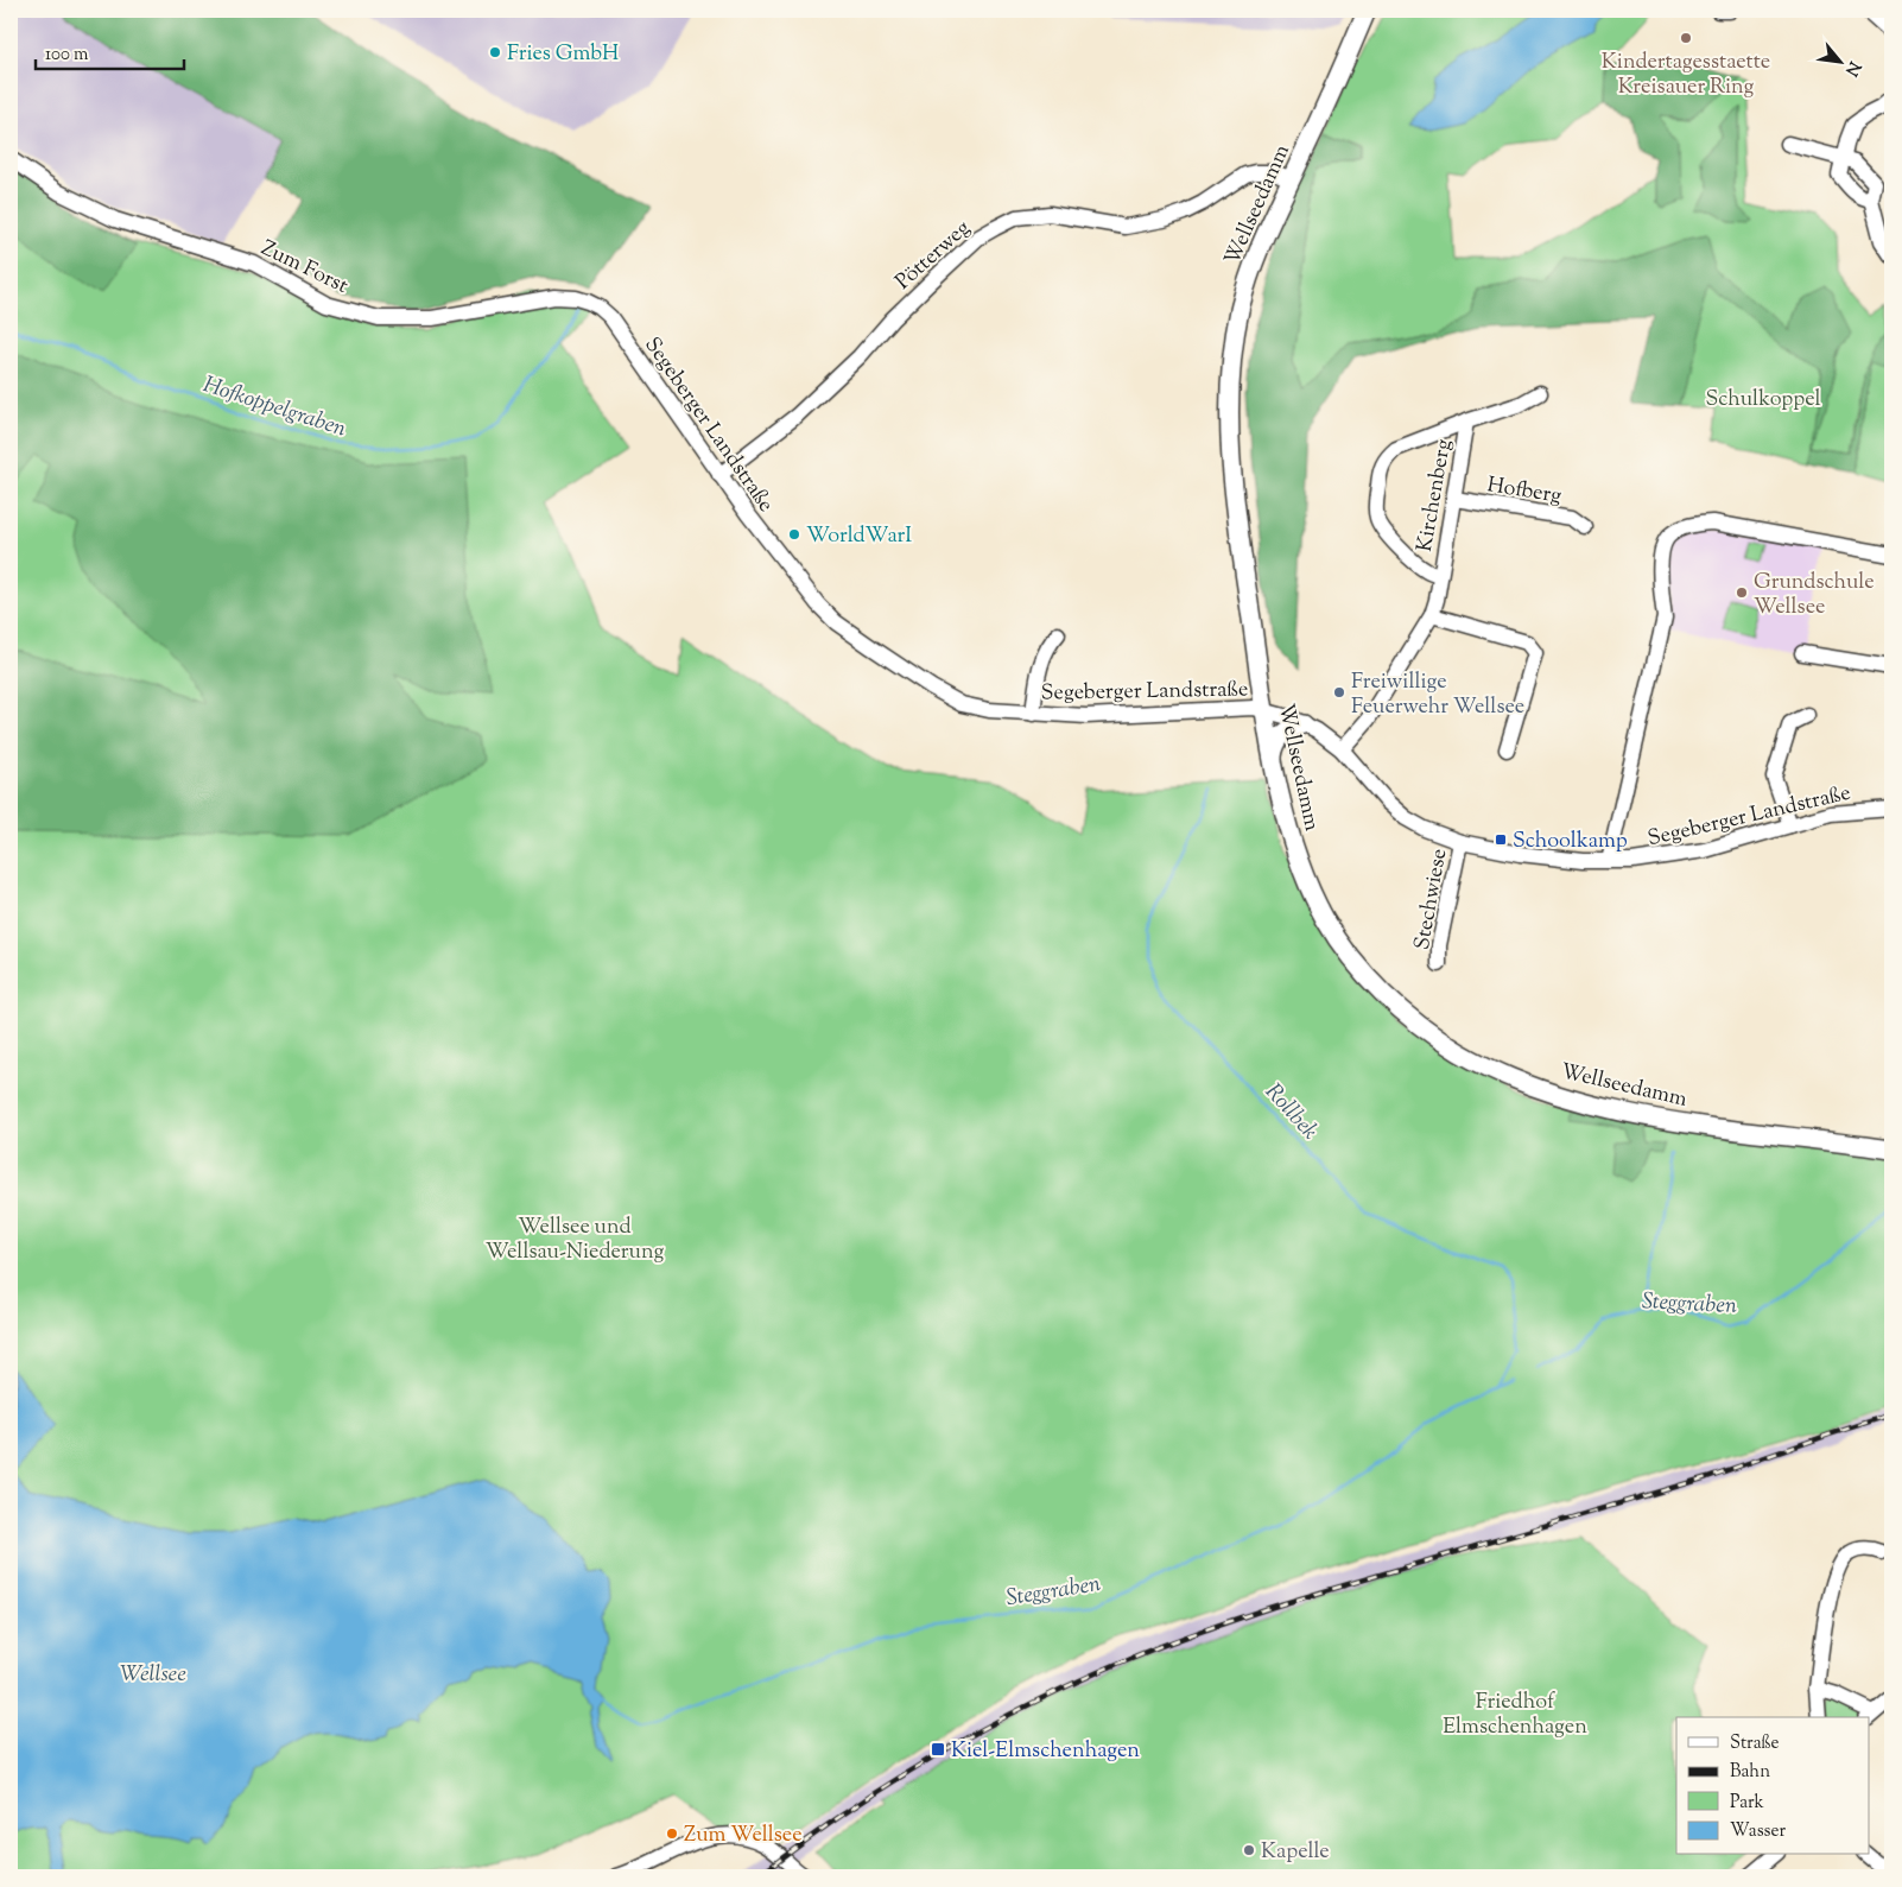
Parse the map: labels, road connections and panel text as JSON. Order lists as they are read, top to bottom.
{
  "streets": {
    "main road": ["Wellseedamm"],
    "street": [
      "Pötterweg",
      "Zum Forst",
      "Segeberger Landstraße",
      "Hofberg",
      "Kirchenberg",
      "Stechwiese"
    ]
  },
  "crossings": [
    ["Wellseedamm", "Pötterweg"],
    ["Wellseedamm", "Segeberger Landstraße"],
    ["Pötterweg", "Segeberger Landstraße"],
    ["Zum Forst", "Segeberger Landstraße"],
    ["Segeberger Landstraße", "Kirchenberg"],
    ["Segeberger Landstraße", "Stechwiese"],
    ["Hofberg", "Kirchenberg"]
  ],
  "water": [
    "Hofkoppelgraben",
    "Rollbek",
    "Steggraben",
    "Wellsee"
  ],
  "parks": ["Schulkoppel", "Wellsee und Wellsau-Niederung", "Friedhof Elmschenhagen"],
  "places": {
    "other": [
      "Kindertagesstaette Kreisauer Ring",
      "Fries GmbH",
      "WorldWarI",
      "Grundschule Wellsee",
      "Freiwillige Feuerwehr Wellsee",
      "Zum Wellsee",
      "Kapelle"
    ],
    "transit": ["Schoolkamp", "Kiel-Elmschenhagen"]
  },
  "legend": [
    "Straße",
    "Bahn",
    "Park",
    "Wasser"
  ],
  "scale_bar": "100 m",
  "north": "bottom right"
}
